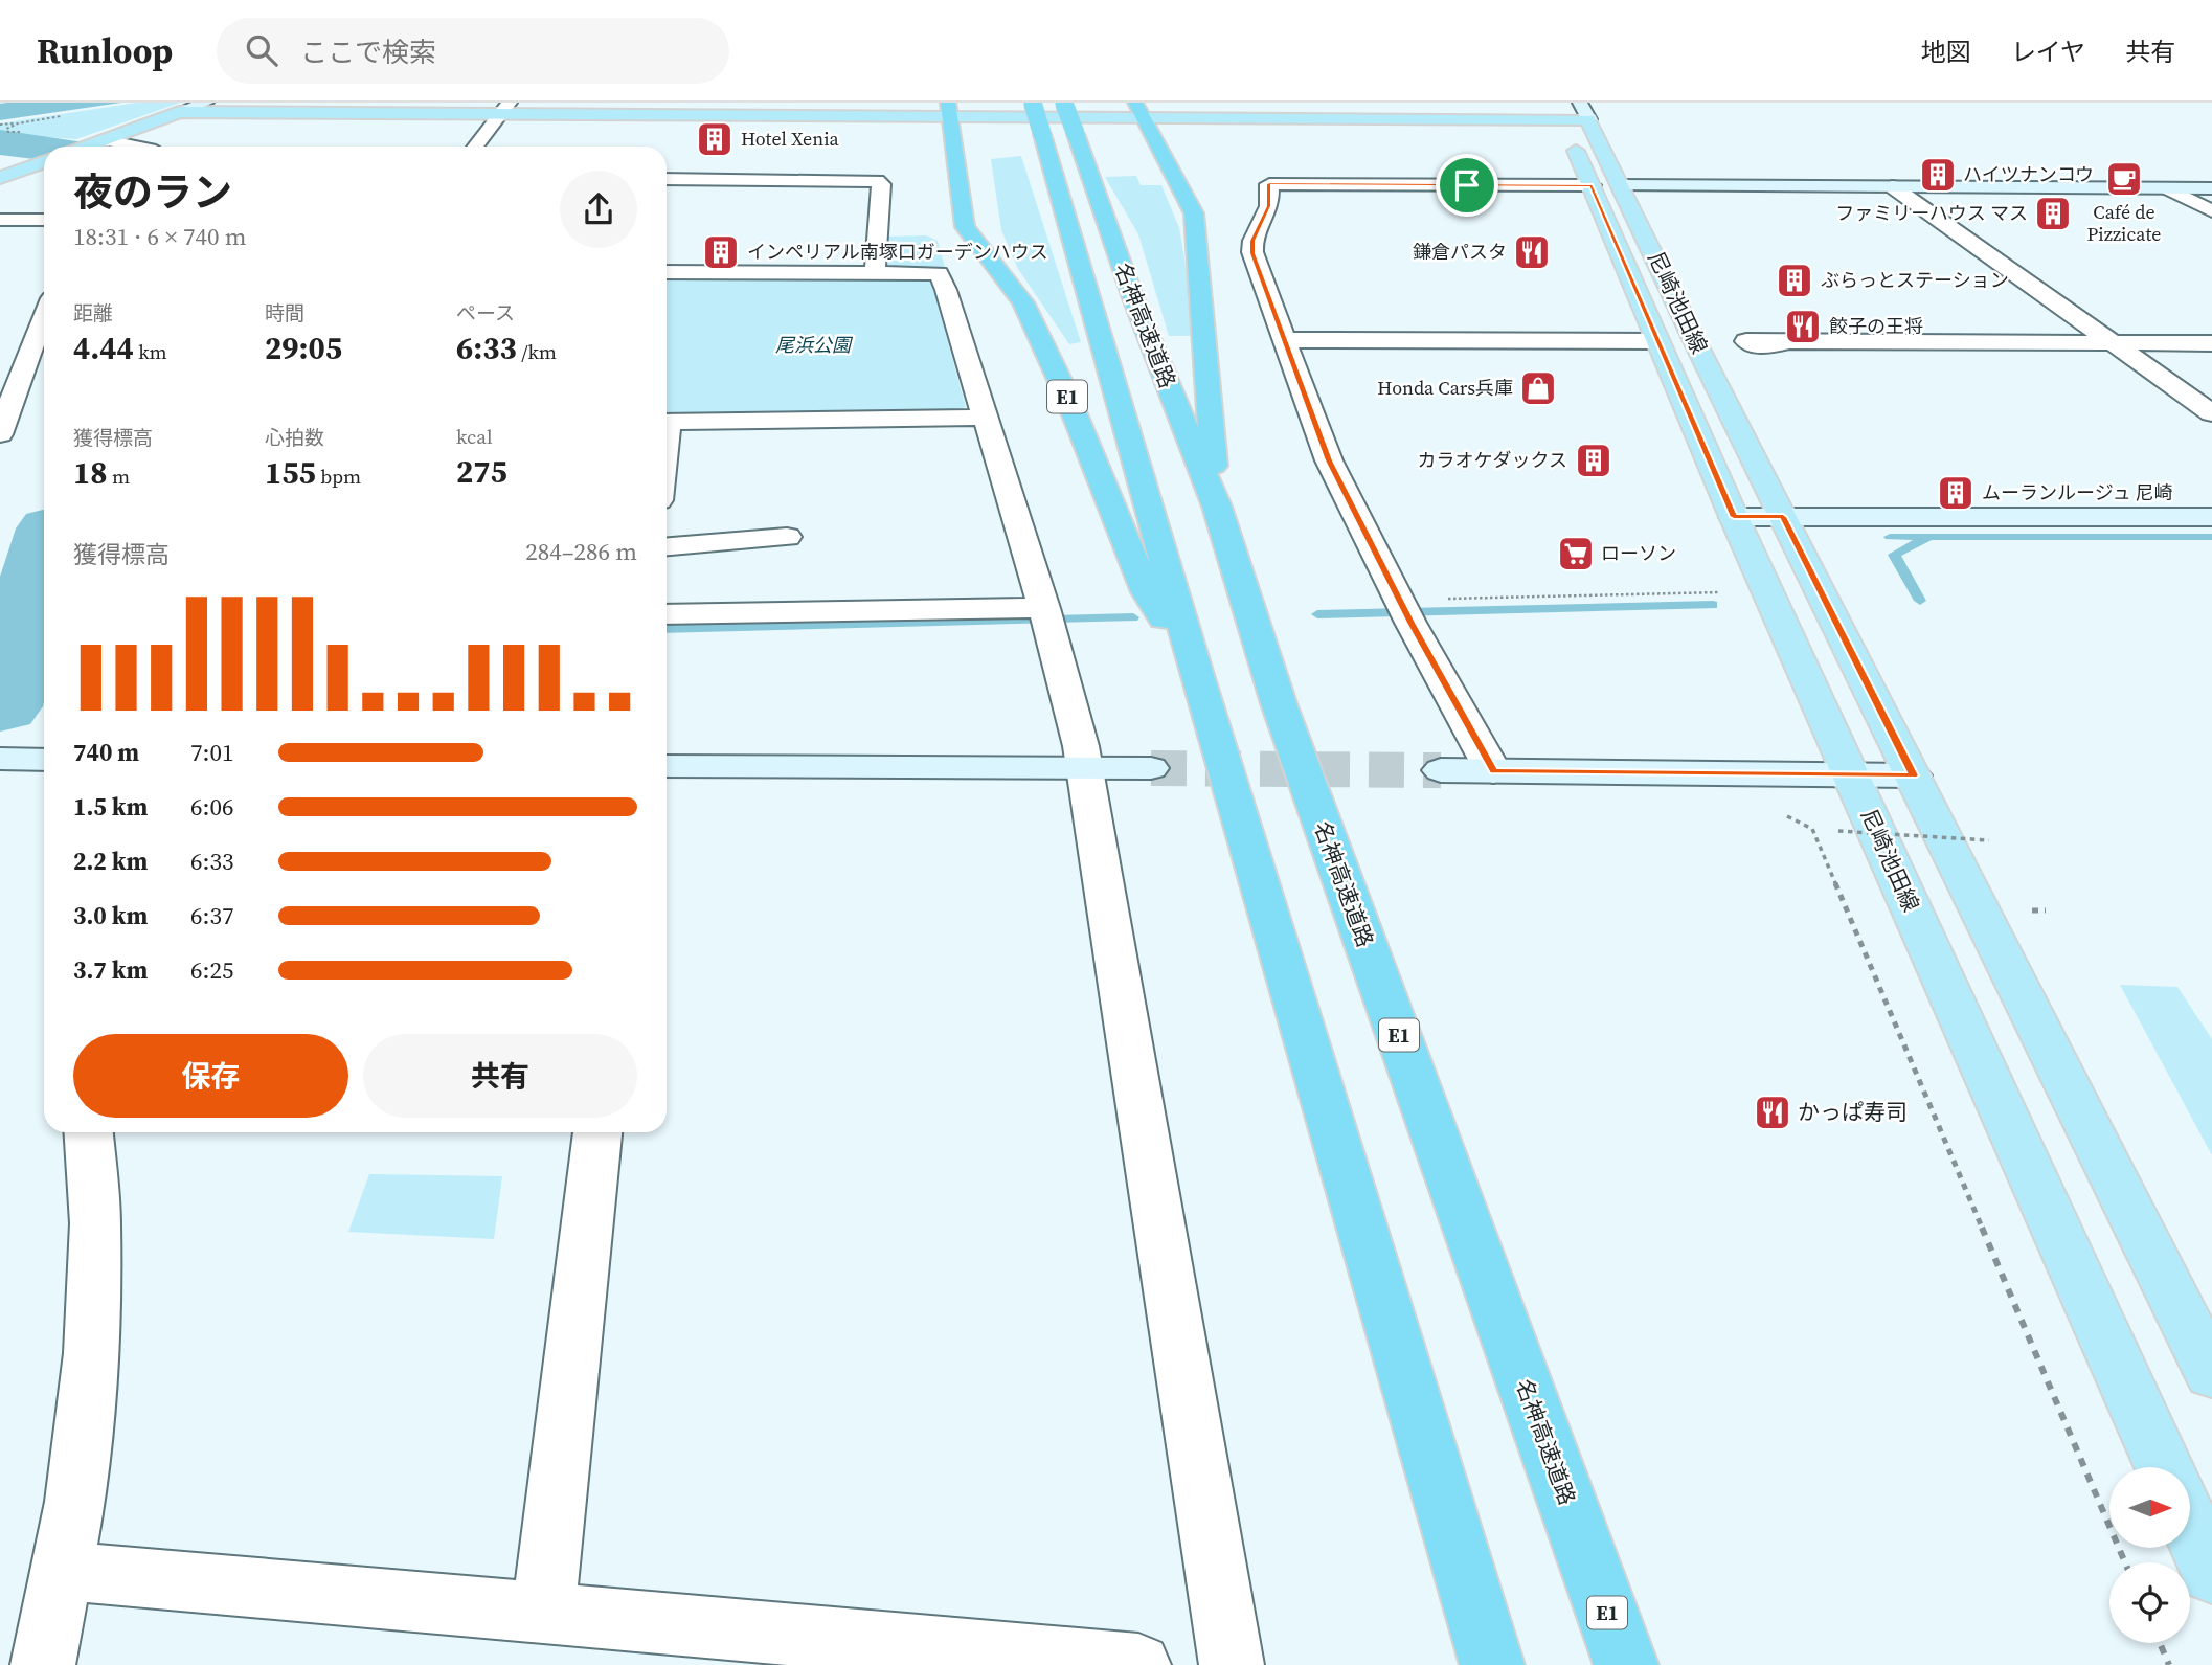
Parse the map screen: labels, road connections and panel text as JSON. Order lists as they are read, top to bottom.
{
  "streets": {
    "highway": ["名神高速道路", "E1"],
    "main road": ["尼崎池田線"]
  },
  "crossings": [
    ["尼崎池田線", "E1"],
    ["名神高速道路", "E1"]
  ],
  "parks": ["尾浜公園"],
  "places": {
    "building": [
      "Hotel Xenia",
      "ハイツナンコウ",
      "ファミリーハウス マス",
      "インペリアル南塚口ガーデンハウス",
      "ぶらっとステーション",
      "カラオケダックス",
      "ムーランルージュ 尼崎"
    ],
    "cafe": ["Café de Pizzicate"],
    "restaurant": ["鎌倉パスタ", "餃子の王将", "かっぱ寿司"],
    "shop": ["Honda Cars兵庫"],
    "supermarket": ["ローソン"]
  },
  "north": "right",
  "page": {
    "header": "Runloop",
    "search": "ここで検索",
    "nav": ["地図", "レイヤ", "共有"],
    "heading": ["夜のラン", "18:31 · 6 × 740 m"],
    "stats": [
      ["距離", "4.44 km"],
      ["時間", "29:05"],
      ["ペース", "6:33 /km"],
      ["獲得標高", "18 m"],
      ["心拍数", "155 bpm"],
      ["kcal", "275"]
    ],
    "chart": ["獲得標高", "284–286 m"],
    "list": [
      {
        "name": "740 m",
        "note": "7:01"
      },
      {
        "name": "1.5 km",
        "note": "6:06"
      },
      {
        "name": "2.2 km",
        "note": "6:33"
      },
      {
        "name": "3.0 km",
        "note": "6:37"
      },
      {
        "name": "3.7 km",
        "note": "6:25"
      }
    ],
    "buttons": ["保存", "共有"]
  }
}
